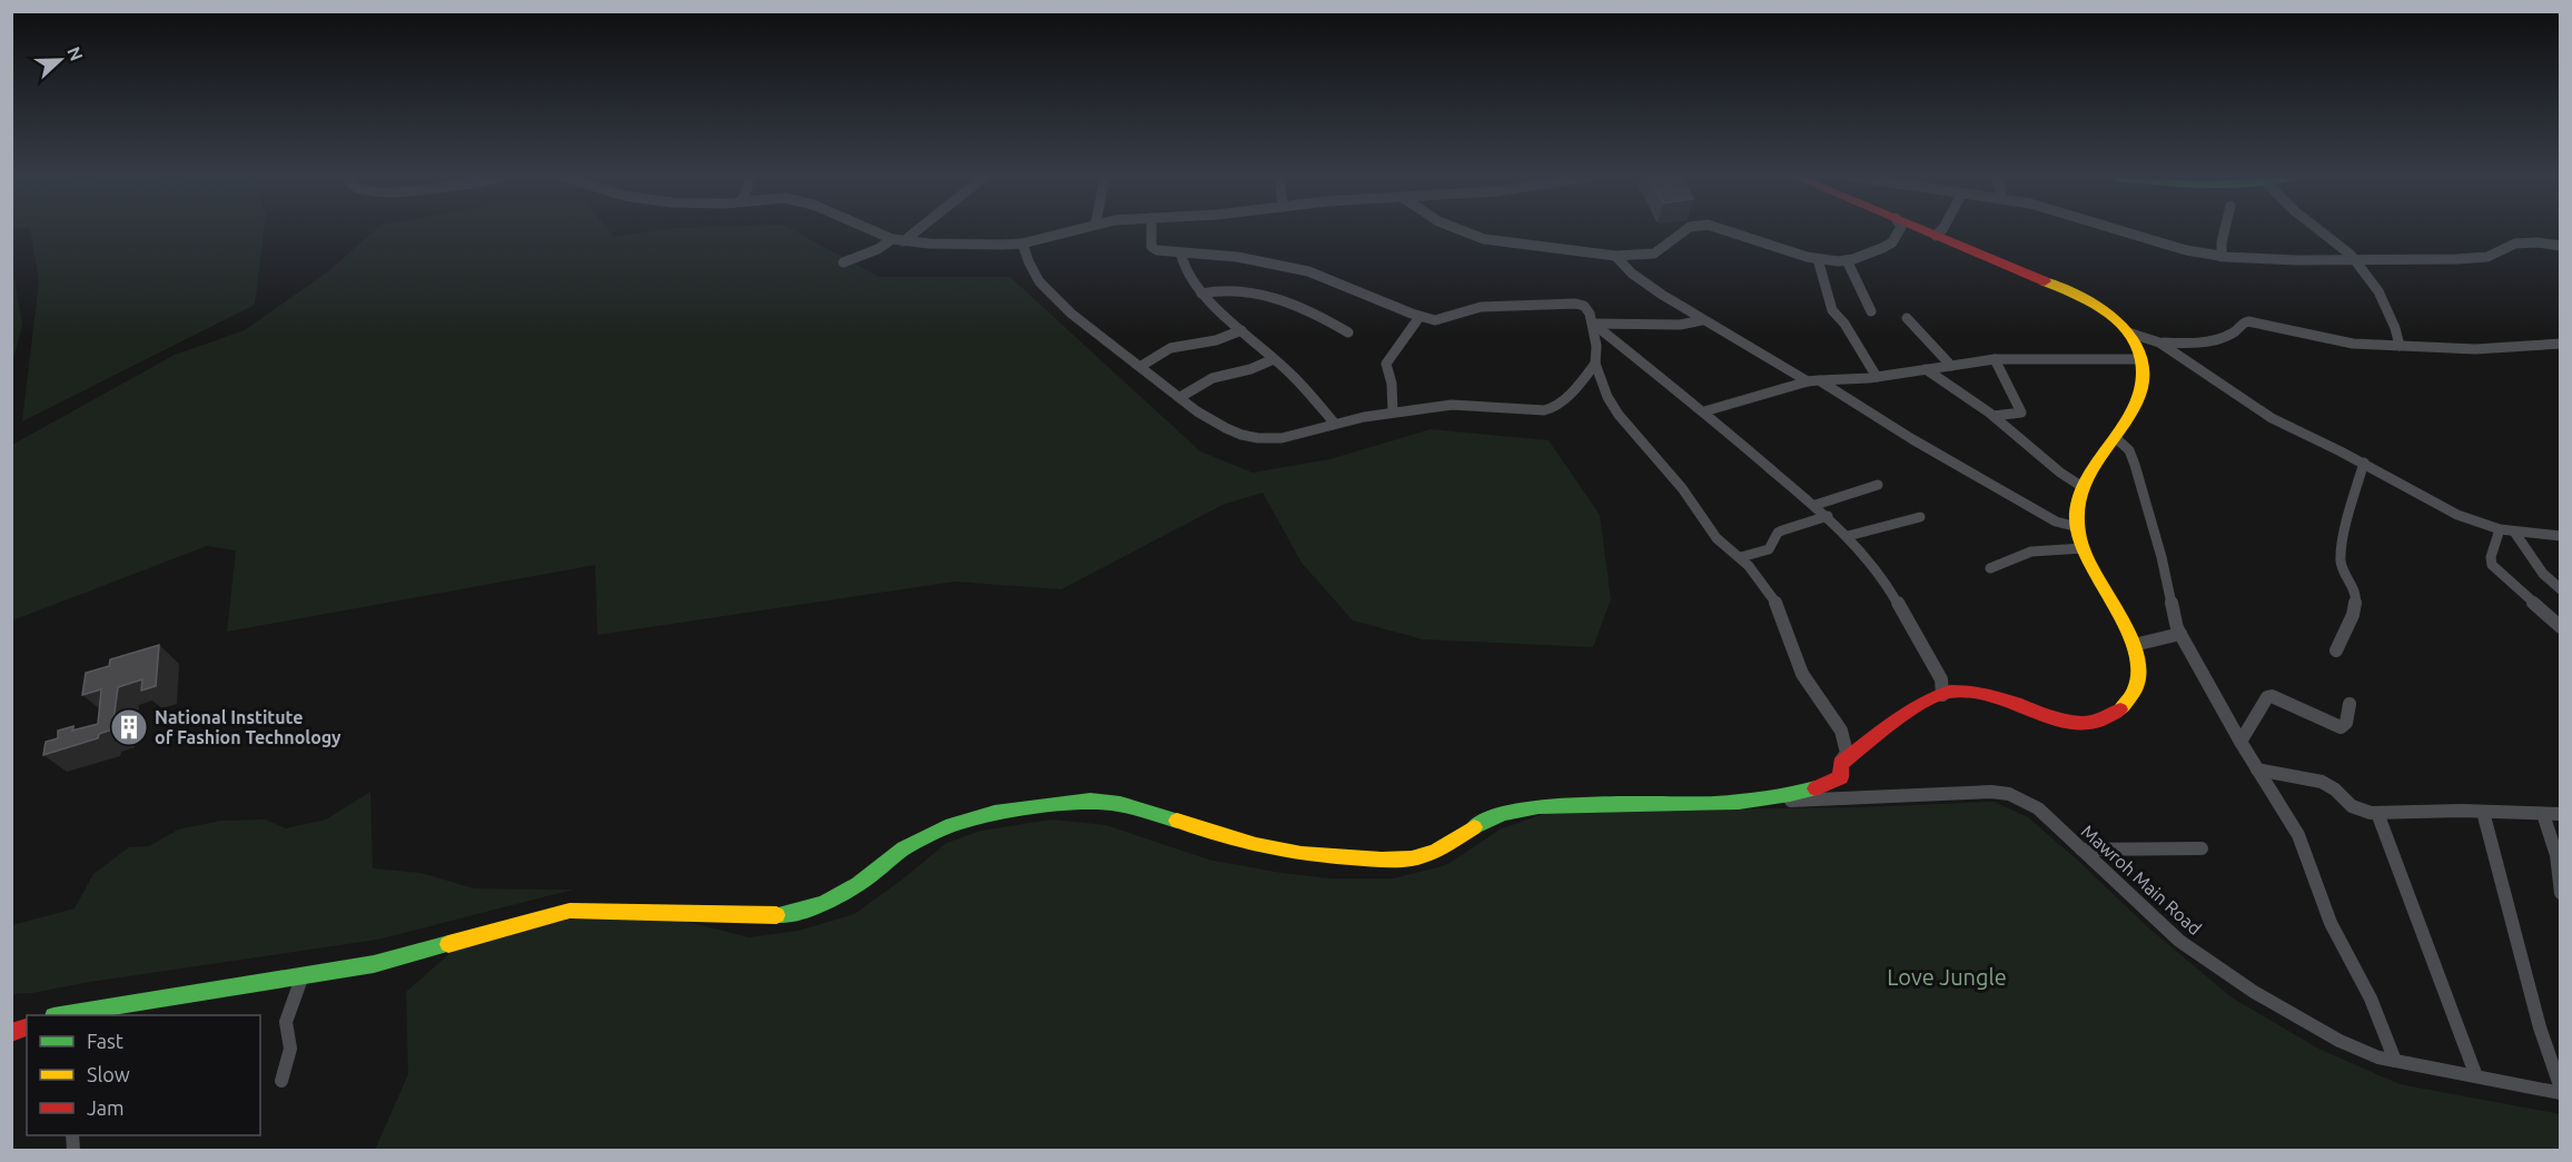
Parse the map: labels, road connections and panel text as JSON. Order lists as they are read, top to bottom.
{
  "streets": {
    "street": ["Mawroh Main Road"]
  },
  "parks": ["Love Jungle"],
  "places": {
    "building": ["National Institute of Fashion Technology"]
  },
  "legend": ["Fast", "Slow", "Jam"],
  "north": "right"
}
